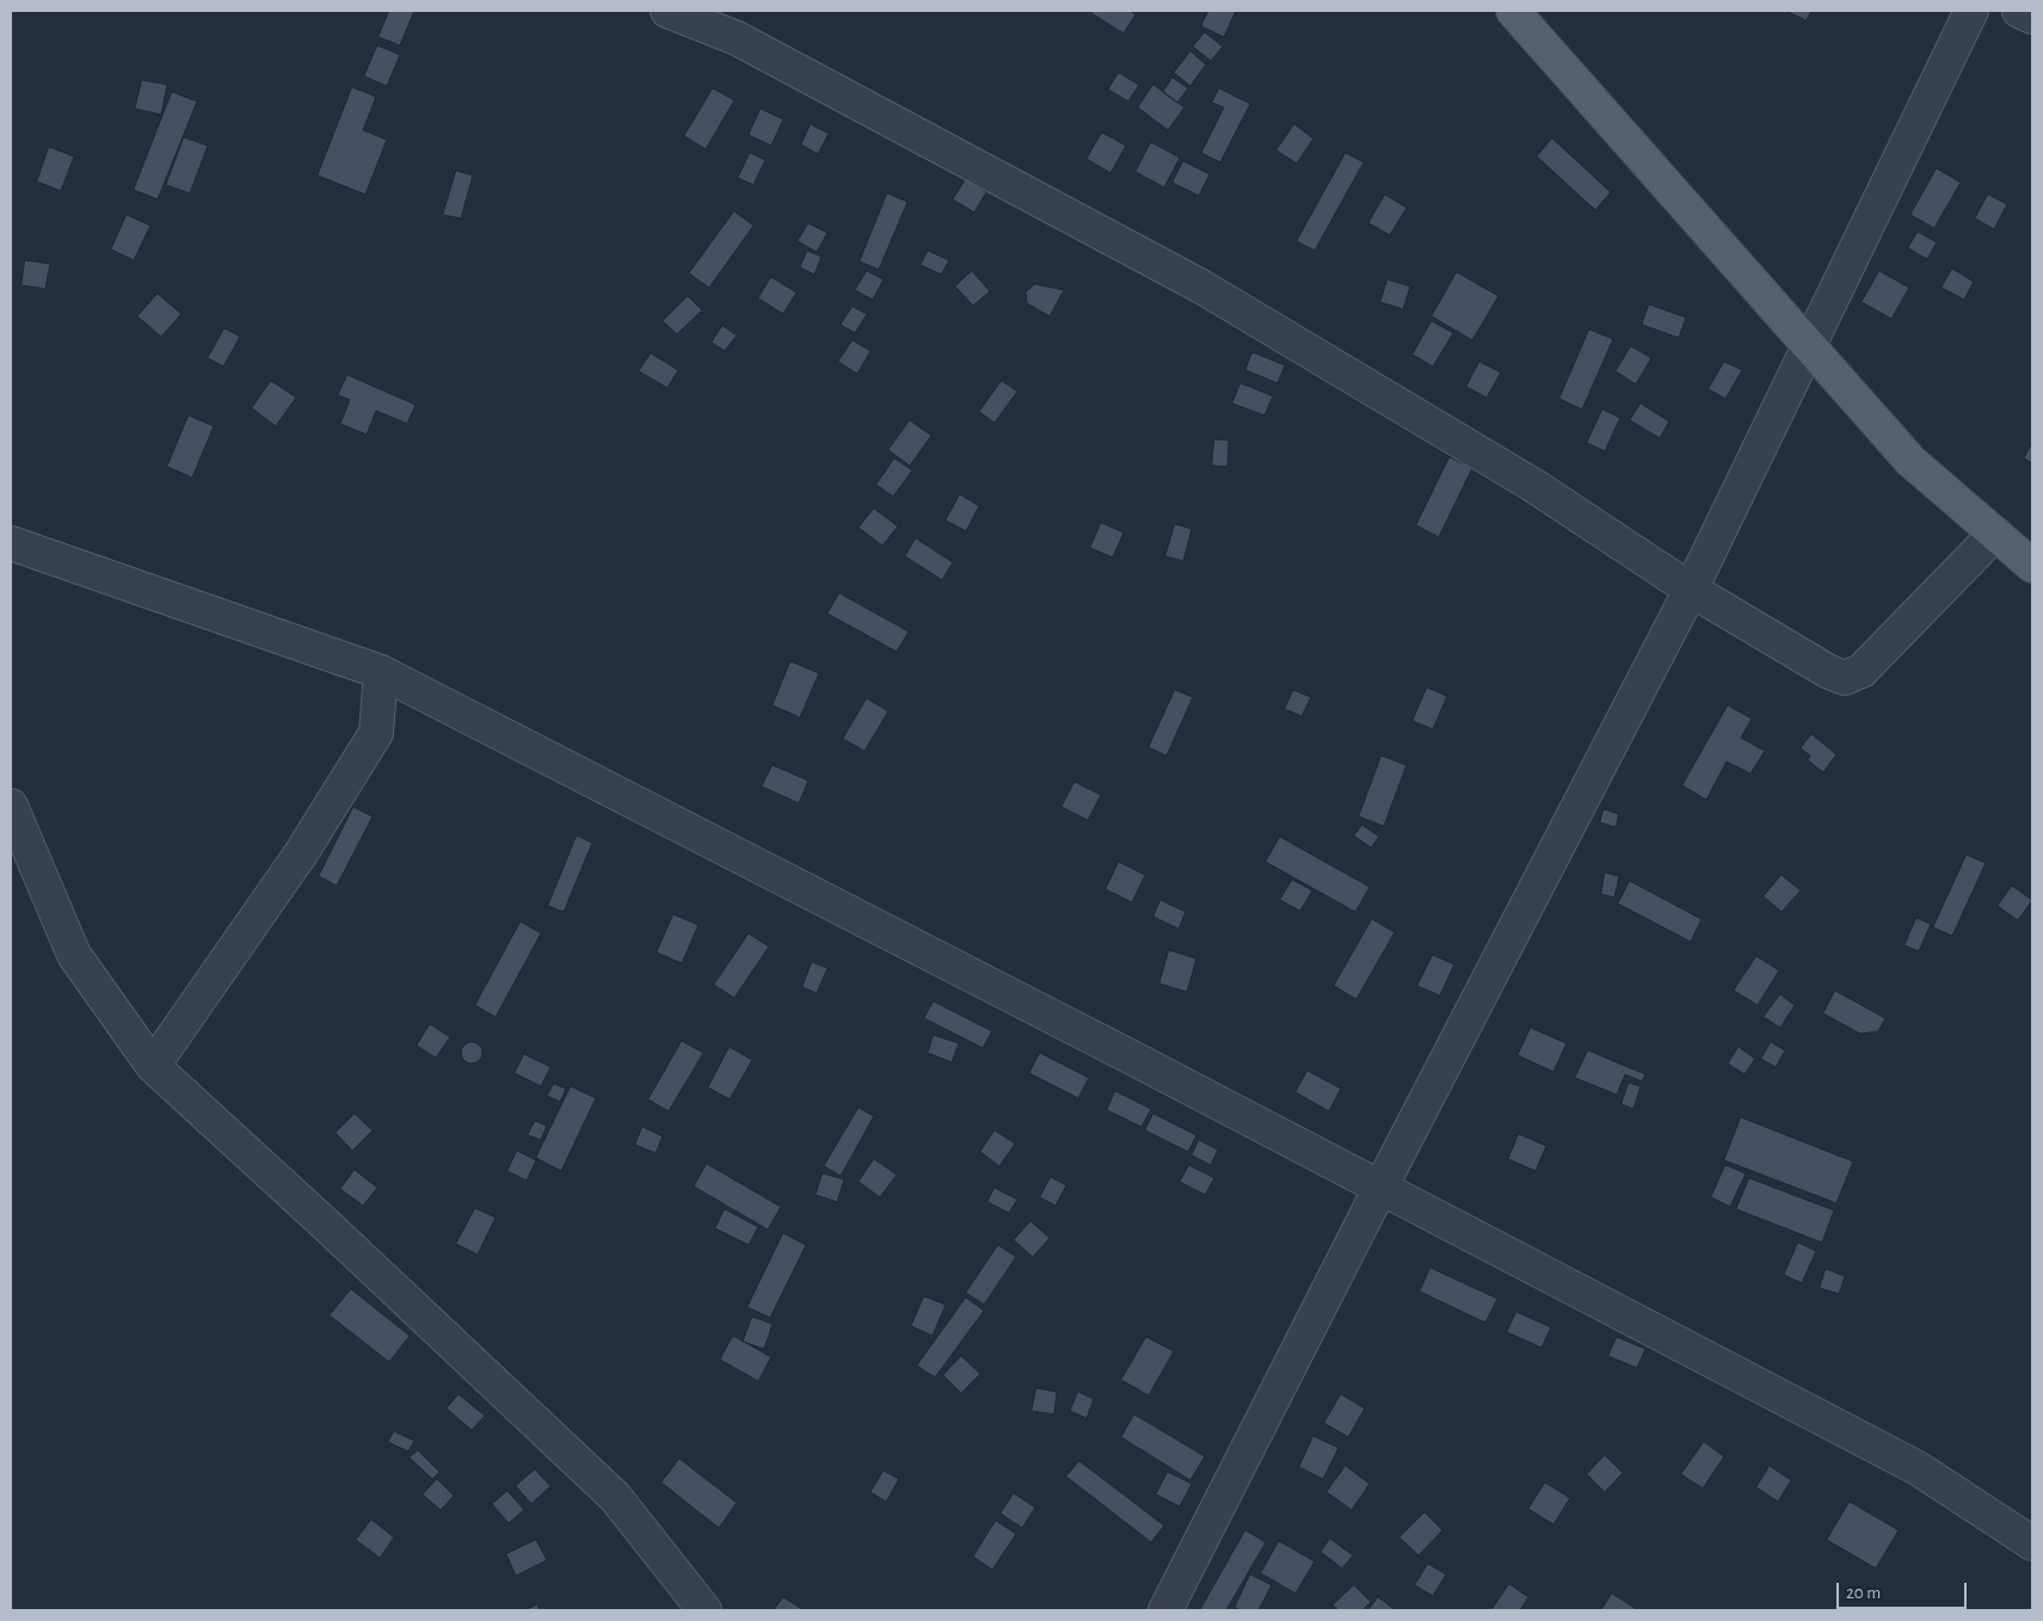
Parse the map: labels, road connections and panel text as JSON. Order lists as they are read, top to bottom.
{
  "scale_bar": "20 m"
}
